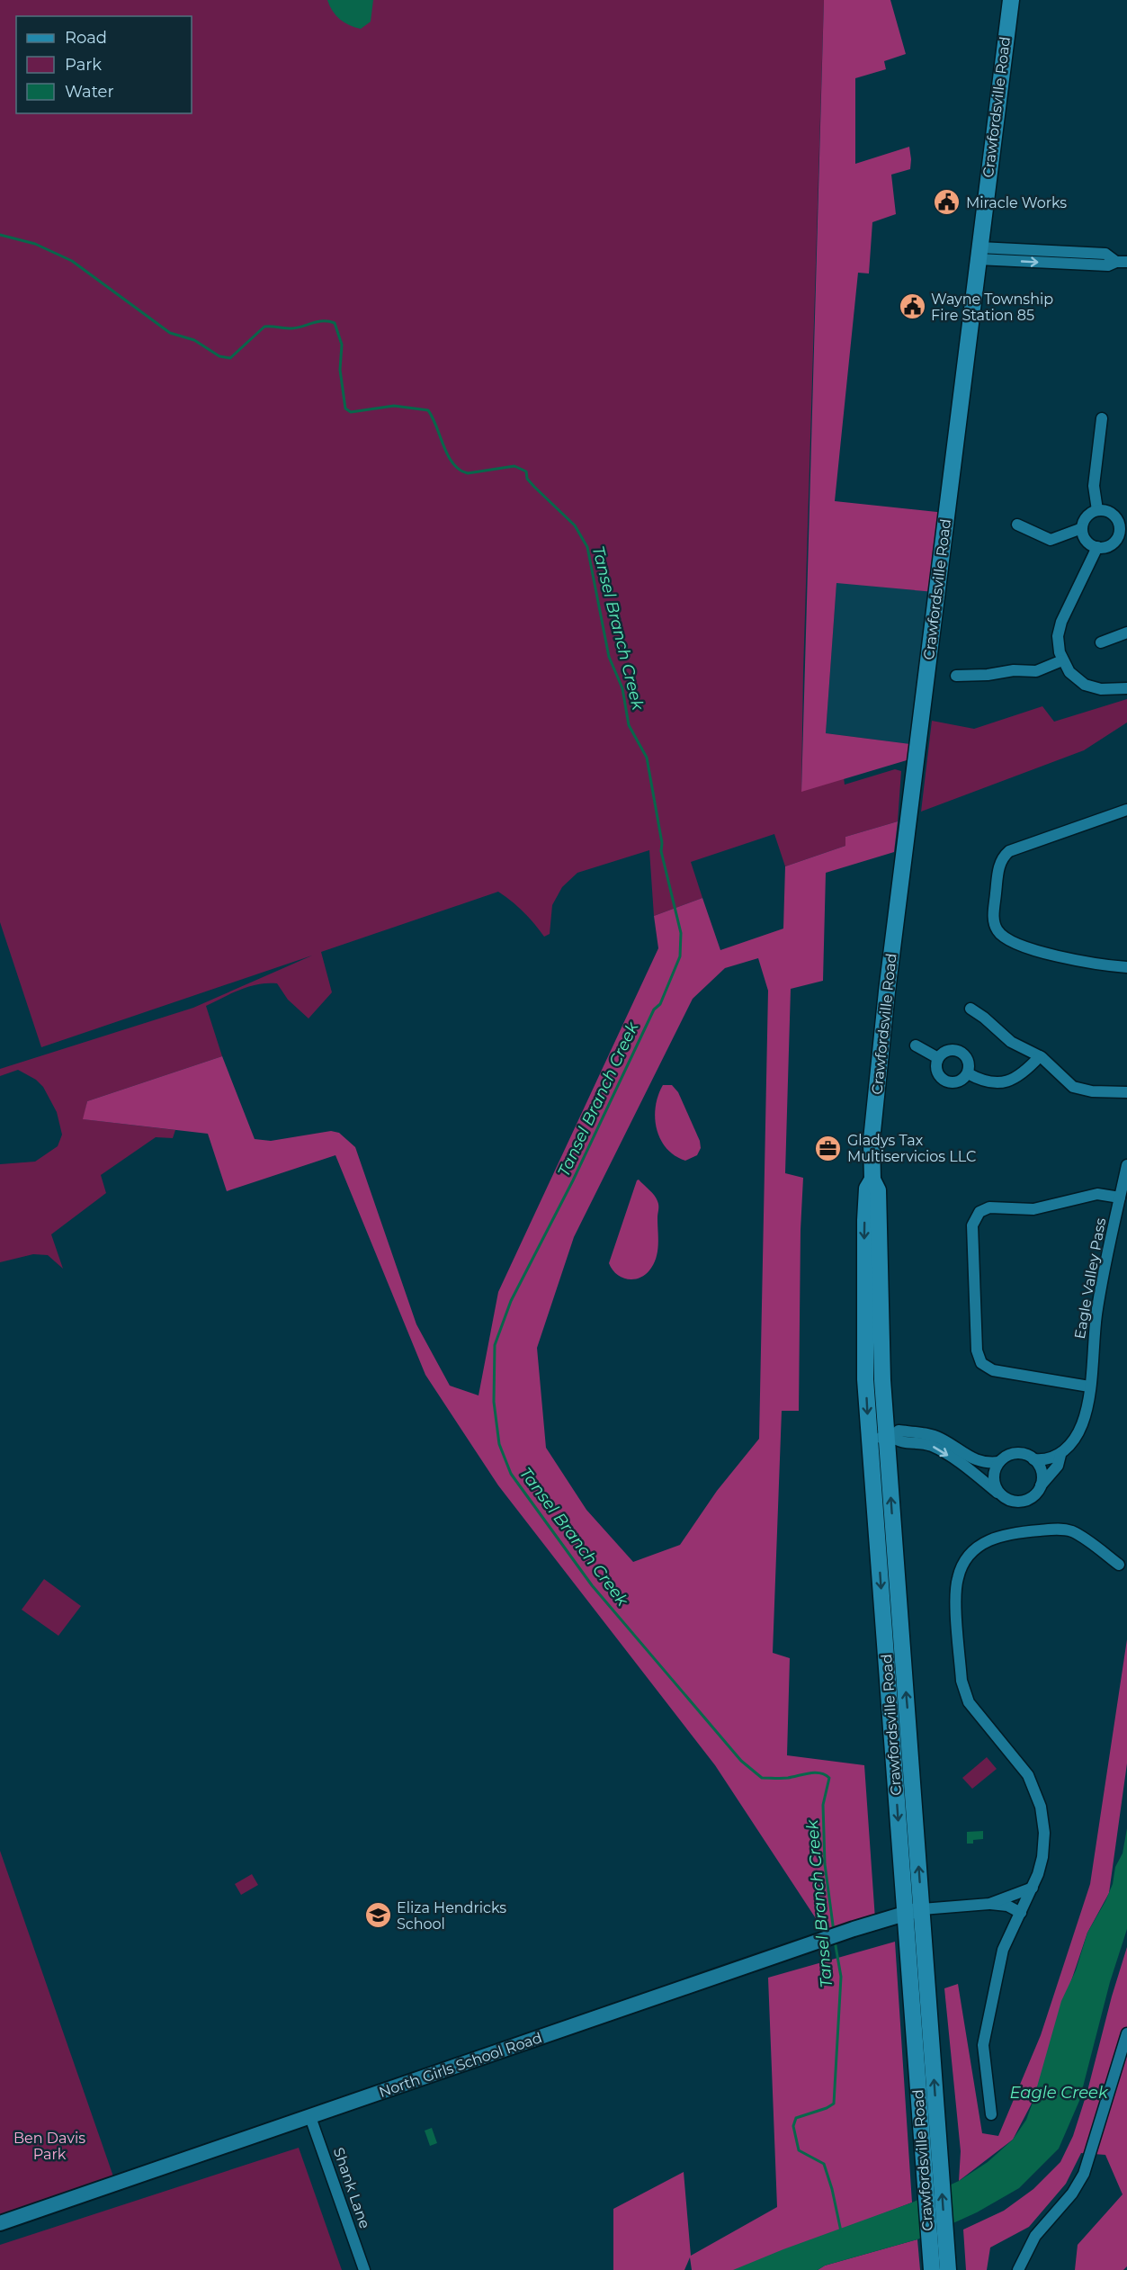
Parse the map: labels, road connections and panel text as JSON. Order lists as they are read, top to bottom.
{
  "streets": {
    "main road": ["Crawfordsville Road", "North Girls School Road"],
    "street": ["Eagle Valley Pass", "Shank Lane"]
  },
  "crossings": [
    ["Crawfordsville Road", "Eagle Valley Pass"],
    ["Crawfordsville Road", "North Girls School Road"],
    ["North Girls School Road", "Shank Lane"]
  ],
  "water": ["Tansel Branch Creek", "Eagle Creek"],
  "parks": ["Ben Davis Park"],
  "places": {
    "public building": ["Miracle Works", "Wayne Township Fire Station 85"],
    "office": ["Gladys Tax Multiservicios LLC"],
    "school or university": ["Eliza Hendricks School"]
  },
  "legend": ["Road", "Park", "Water"]
}
